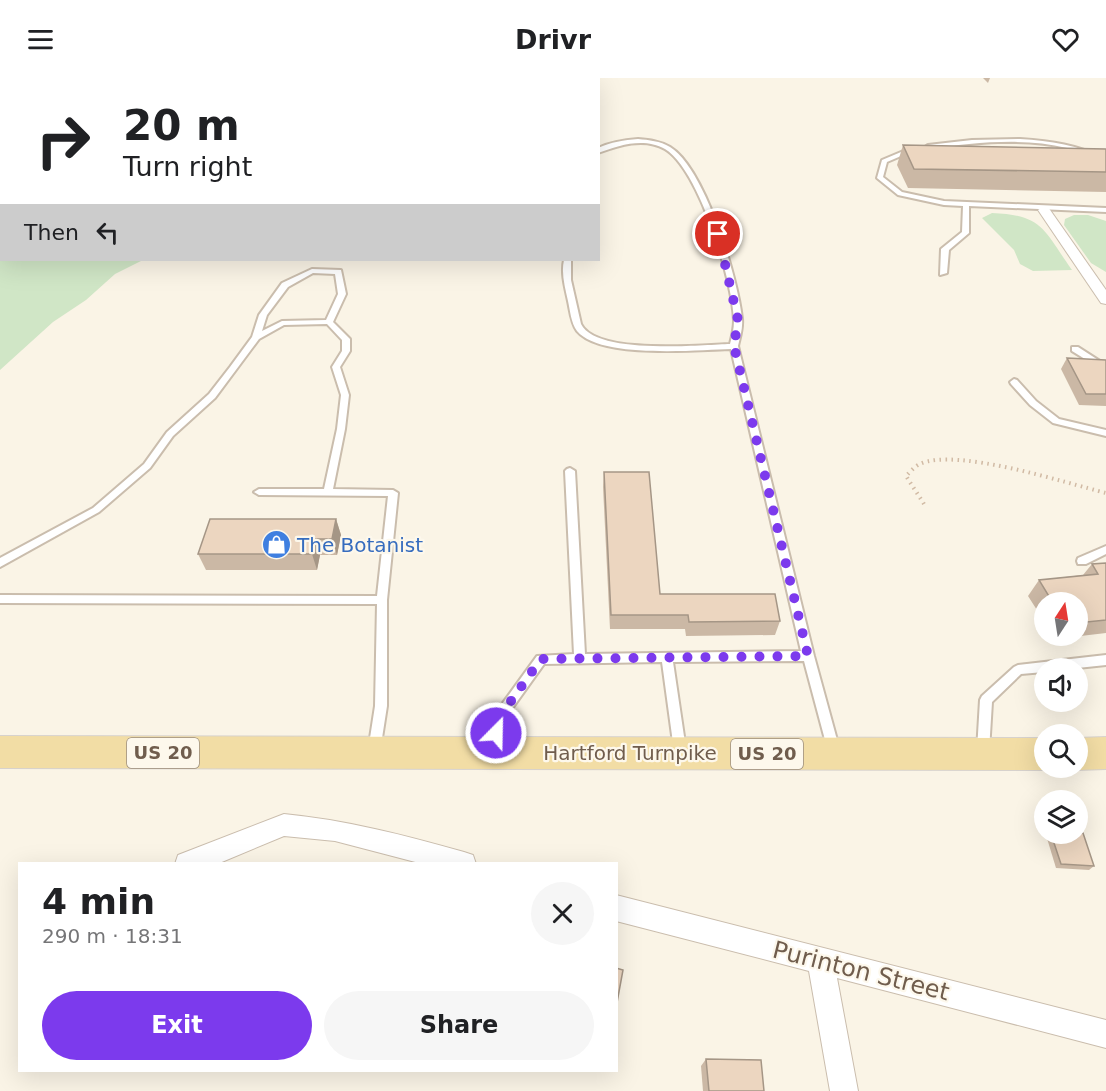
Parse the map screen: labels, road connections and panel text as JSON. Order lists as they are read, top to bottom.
{
  "streets": {
    "main road": ["US 20", "Hartford Turnpike"],
    "street": ["Purinton Street"]
  },
  "places": {
    "shop": ["The Botanist"]
  },
  "north": "top",
  "page": {
    "header": "Drivr",
    "turn": ["20 m", "Turn right"],
    "then": "Then",
    "heading": ["4 min", "290 m · 18:31"],
    "buttons": ["Exit", "Share"]
  }
}
